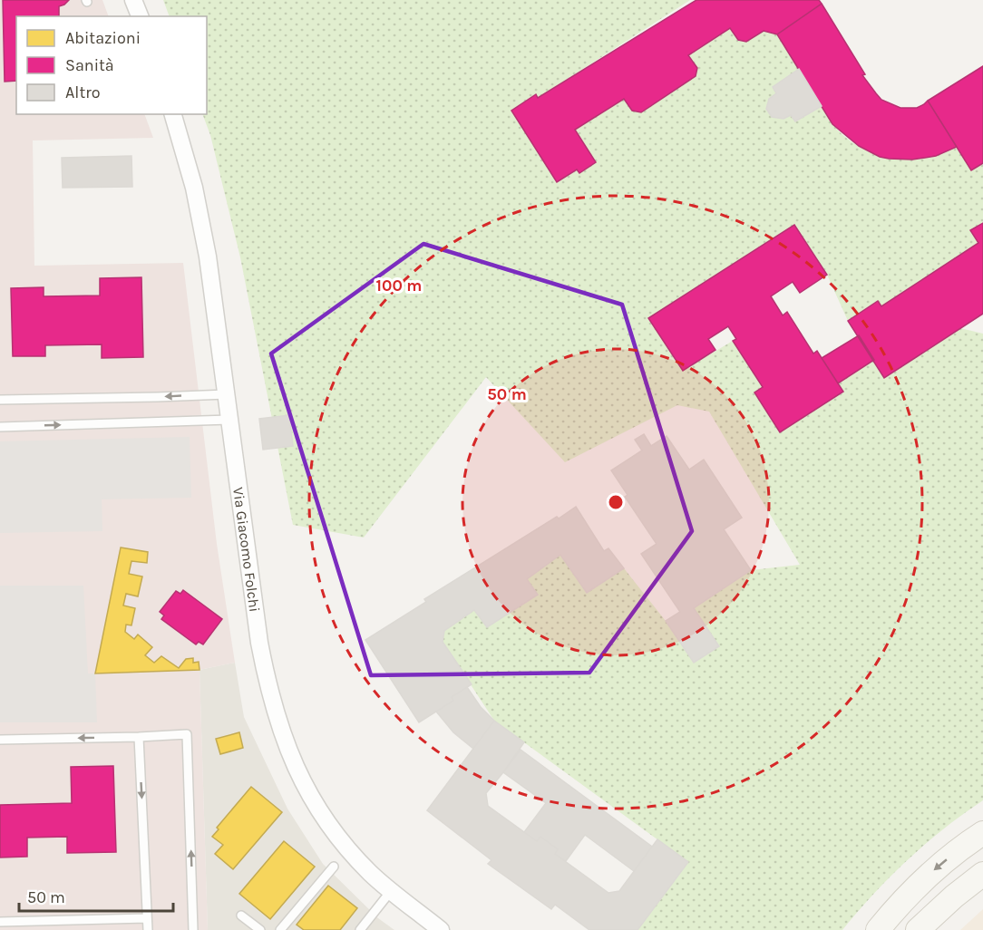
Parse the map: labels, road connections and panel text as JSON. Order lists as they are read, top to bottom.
{
  "streets": {
    "street": ["Via Giacomo Folchi"]
  },
  "legend": ["Abitazioni", "Sanità", "Altro"],
  "scale_bar": "50 m",
  "rings": ["100 m", "50 m"]
}
